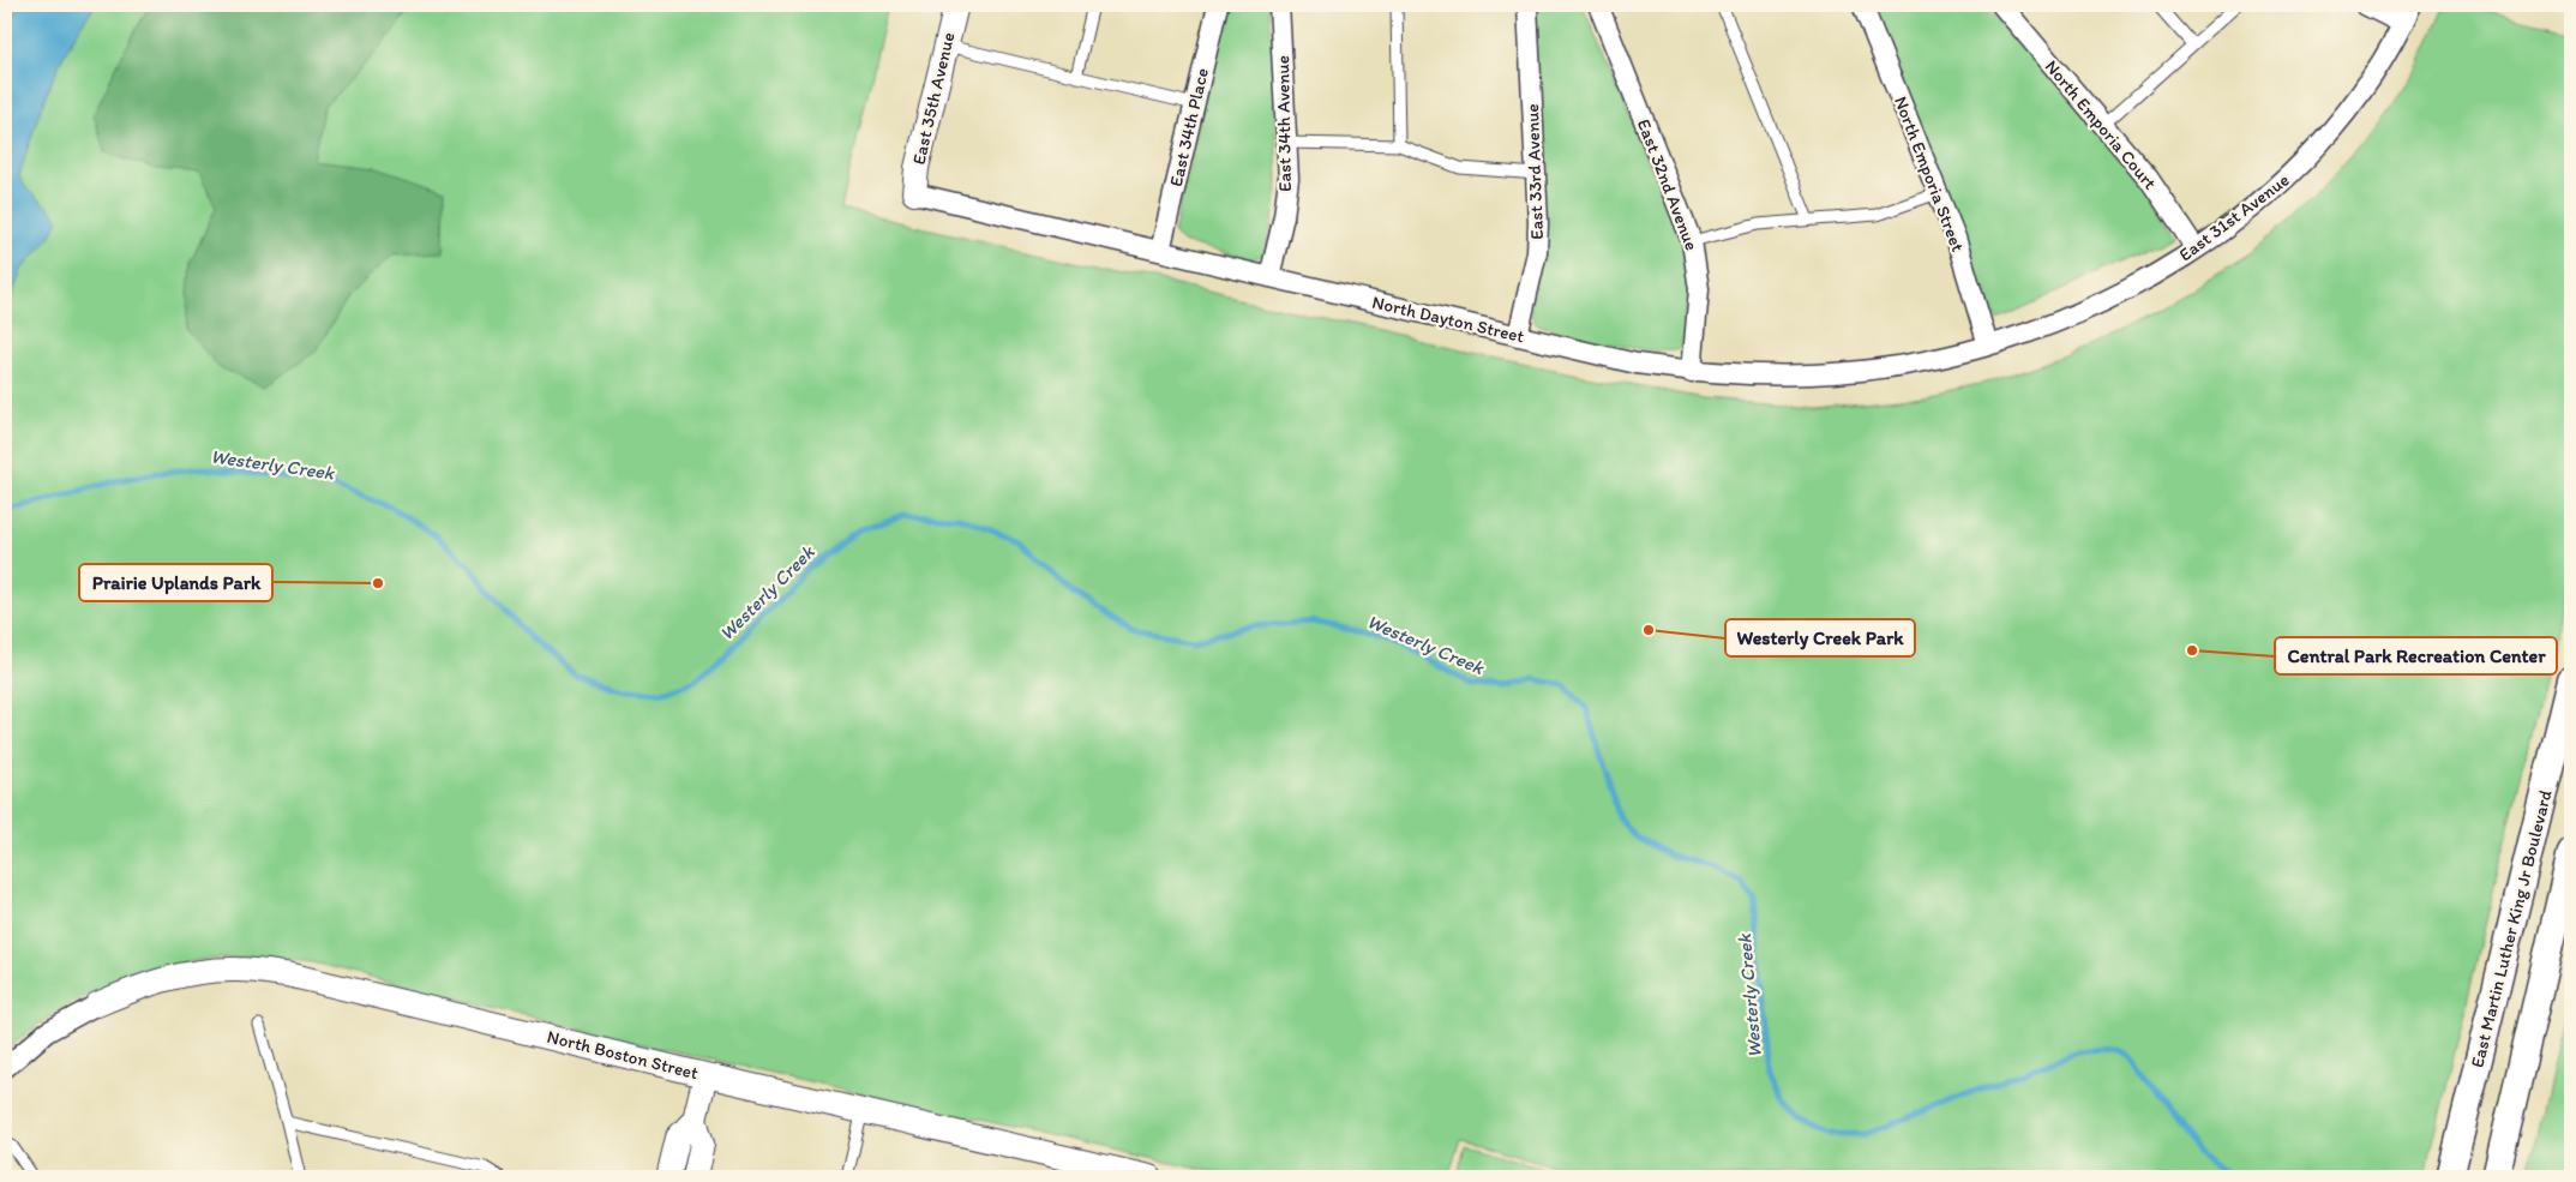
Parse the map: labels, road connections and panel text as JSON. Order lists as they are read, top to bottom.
{
  "streets": {
    "main road": ["East Martin Luther King Jr Boulevard"],
    "street": [
      "East 35th Avenue",
      "East 34th Avenue",
      "North Emporia Court",
      "East 34th Place",
      "East 33rd Avenue",
      "North Emporia Street",
      "East 32nd Avenue",
      "East 31st Avenue",
      "North Dayton Street",
      "North Boston Street"
    ]
  },
  "crossings": [
    ["East 35th Avenue", "North Dayton Street"],
    ["East 34th Avenue", "North Dayton Street"],
    ["North Emporia Court", "East 31st Avenue"],
    ["East 34th Place", "North Dayton Street"],
    ["East 33rd Avenue", "North Dayton Street"],
    ["North Emporia Street", "East 31st Avenue"],
    ["North Emporia Street", "North Dayton Street"],
    ["East 32nd Avenue", "North Dayton Street"],
    ["East 31st Avenue", "North Dayton Street"]
  ],
  "water": ["Westerly Creek"],
  "places": ["Prairie Uplands Park", "Westerly Creek Park", "Central Park Recreation Center"]
}
